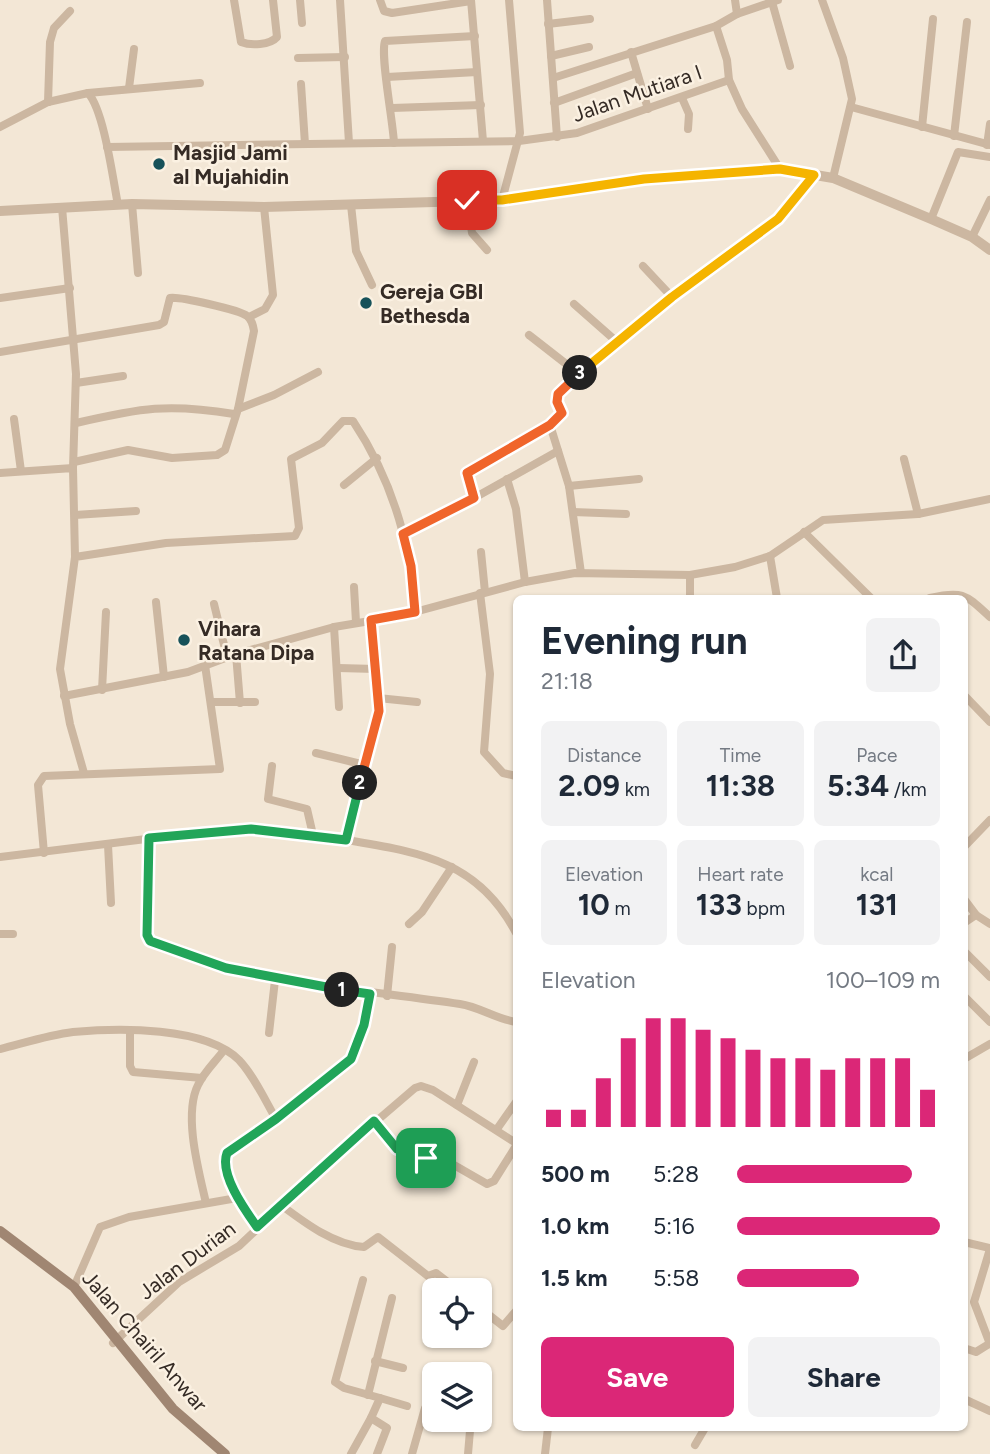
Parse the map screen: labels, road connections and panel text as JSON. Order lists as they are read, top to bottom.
{
  "streets": {
    "main road": ["Jalan Chairil Anwar"],
    "street": ["Jalan Mutiara I", "Jalan Durian"]
  },
  "crossings": [
    ["Jalan Durian", "Jalan Chairil Anwar"]
  ],
  "places": ["Masjid Jami al Mujahidin", "Gereja GBI Bethesda", "Vihara Ratana Dipa"],
  "page": {
    "pins": ["3", "2", "1"],
    "heading": ["Evening run", "21:18"],
    "stats": [
      ["Distance", "2.09 km"],
      ["Time", "11:38"],
      ["Pace", "5:34 /km"],
      ["Elevation", "10 m"],
      ["Heart rate", "133 bpm"],
      ["kcal", "131"]
    ],
    "chart": ["Elevation", "100–109 m"],
    "list": [
      {
        "name": "500 m",
        "note": "5:28"
      },
      {
        "name": "1.0 km",
        "note": "5:16"
      },
      {
        "name": "1.5 km",
        "note": "5:58"
      }
    ],
    "buttons": ["Save", "Share"]
  }
}
